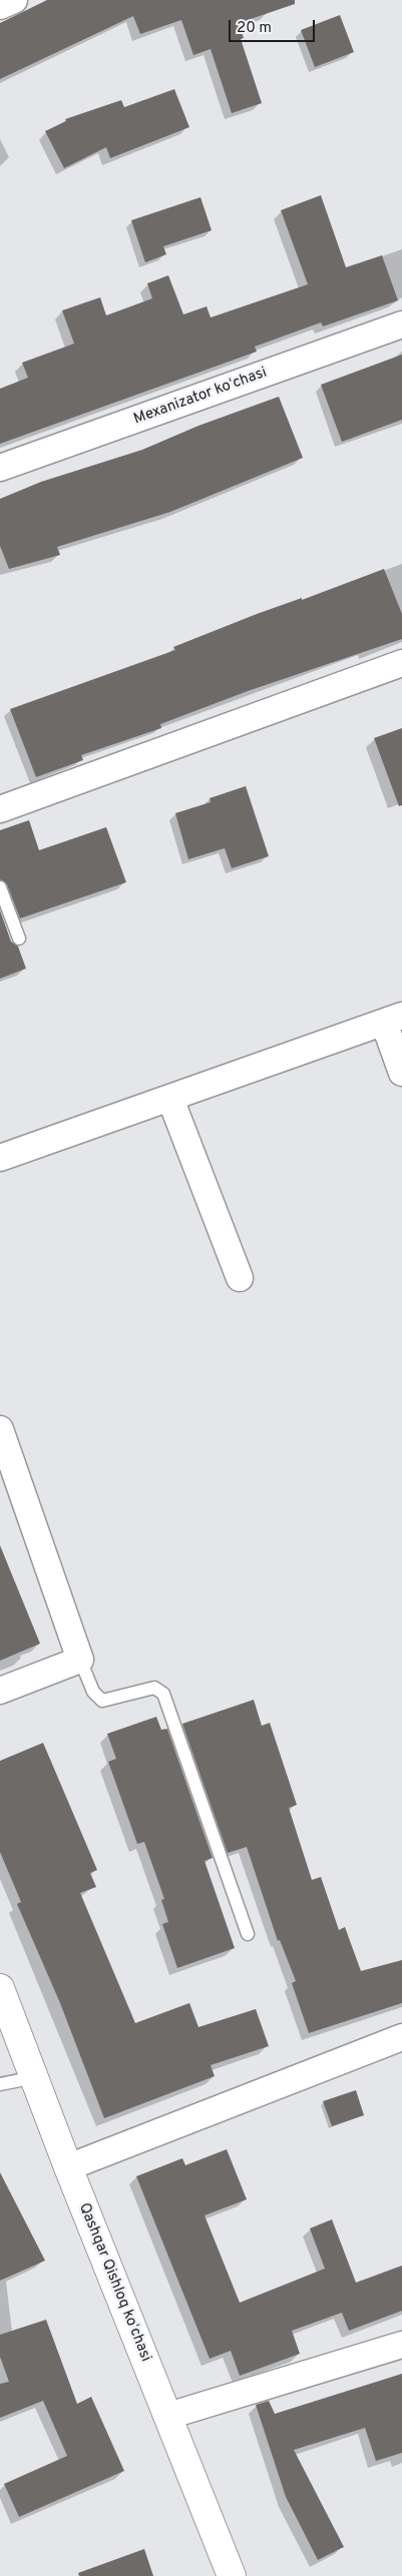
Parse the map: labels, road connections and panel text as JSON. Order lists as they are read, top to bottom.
{
  "streets": {
    "main road": ["Qashqar Qishloq koʻchasi"],
    "street": ["Mexanizator koʻchasi"]
  },
  "scale_bar": "20 m"
}
